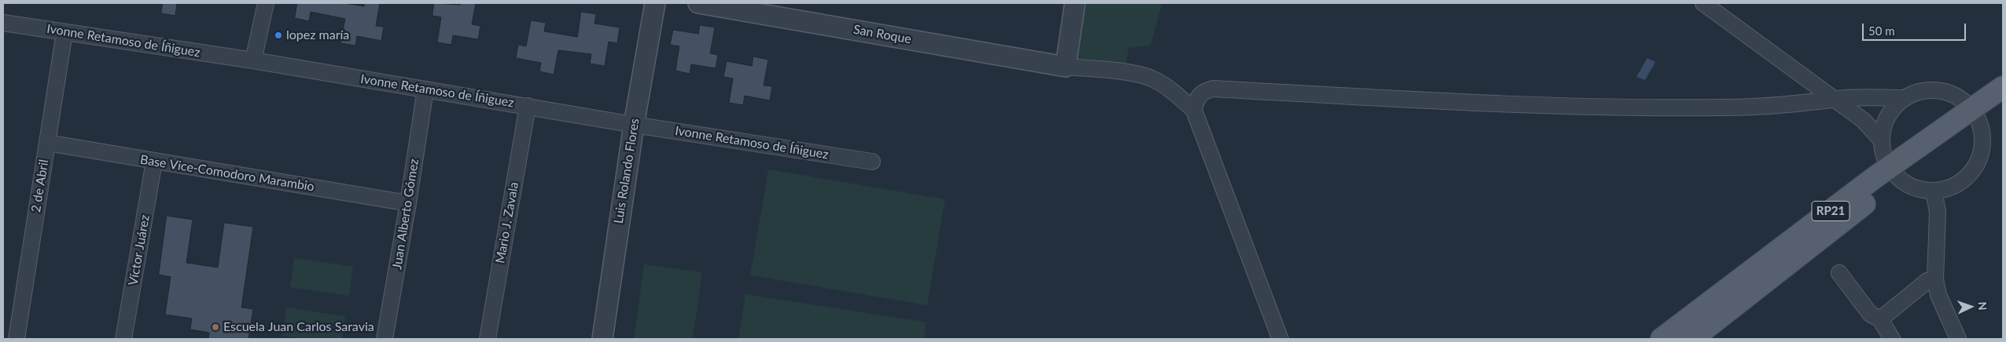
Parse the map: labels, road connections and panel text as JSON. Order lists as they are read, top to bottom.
{
  "streets": {
    "main road": ["RP21"],
    "street": [
      "San Roque",
      "Ivonne Retamoso de Íñiguez",
      "Luis Rolando Flores",
      "Base Vice-Comodoro Marambio",
      "2 de Abril",
      "Juan Alberto Gómez",
      "Mario J. Zavala",
      "Víctor Juárez"
    ]
  },
  "crossings": [
    ["Ivonne Retamoso de Íñiguez", "Luis Rolando Flores"],
    ["Ivonne Retamoso de Íñiguez", "2 de Abril"],
    ["Ivonne Retamoso de Íñiguez", "Juan Alberto Gómez"],
    ["Ivonne Retamoso de Íñiguez", "Mario J. Zavala"],
    ["Base Vice-Comodoro Marambio", "2 de Abril"],
    ["Base Vice-Comodoro Marambio", "Juan Alberto Gómez"],
    ["Base Vice-Comodoro Marambio", "Víctor Juárez"]
  ],
  "places": ["lopez maría", "Escuela Juan Carlos Saravia"],
  "scale_bar": "50 m",
  "north": "right"
}
